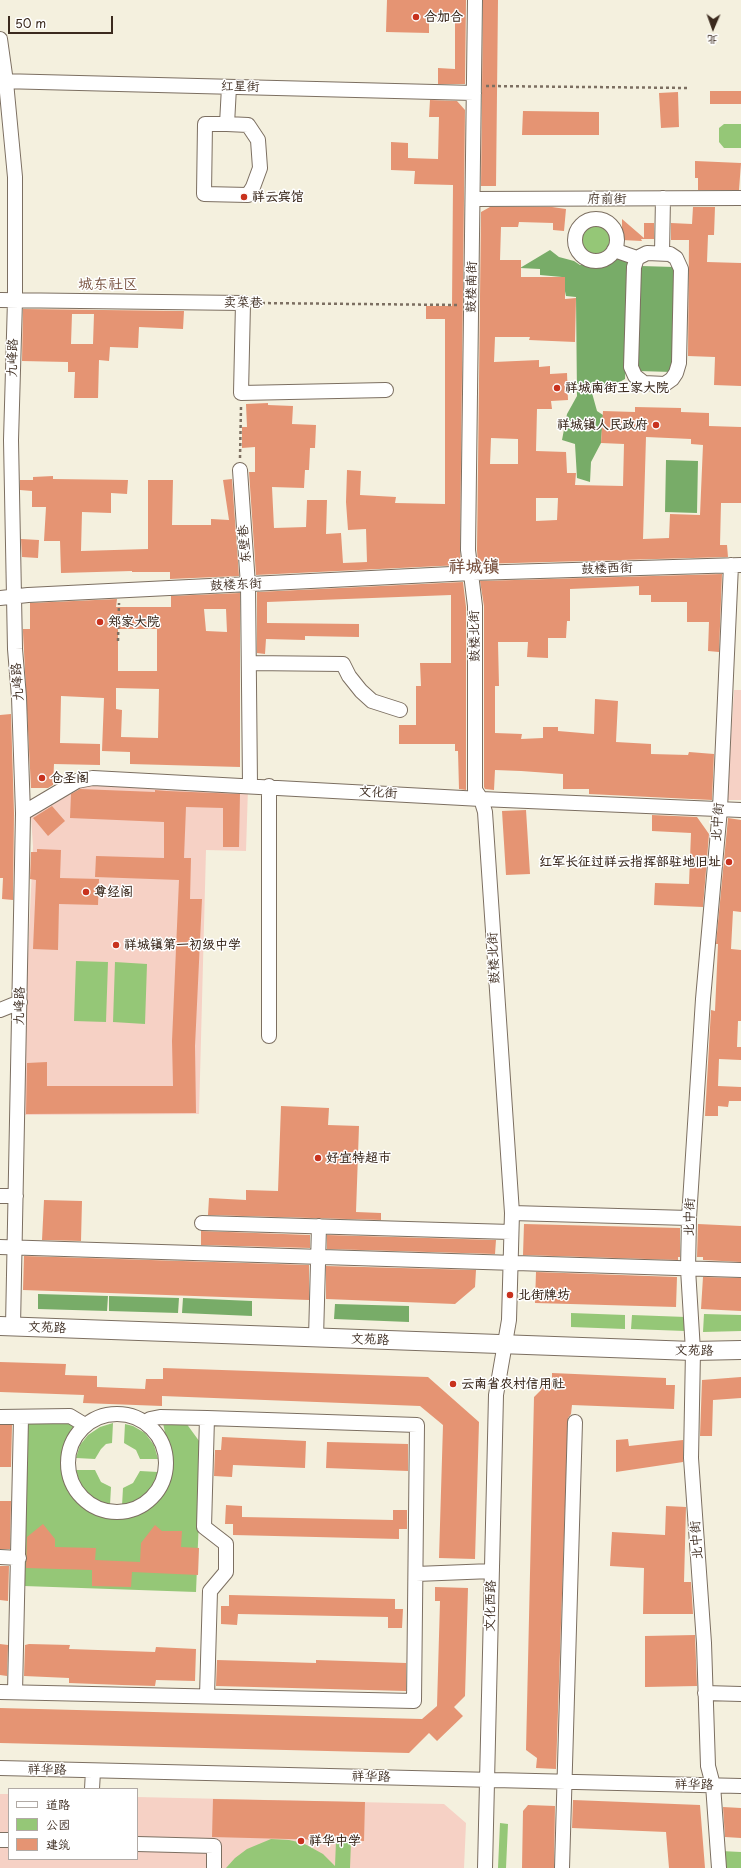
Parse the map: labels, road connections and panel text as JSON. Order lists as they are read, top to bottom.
{
  "streets": {
    "main road": ["文苑路"],
    "street": [
      "红星街",
      "府前街",
      "鼓楼南街",
      "卖菜巷",
      "九峰路",
      "东壁巷",
      "鼓楼西街",
      "鼓楼东街",
      "鼓楼北街",
      "文化街",
      "北中街",
      "文化西路",
      "祥华路"
    ]
  },
  "crossings": [
    ["红星街", "鼓楼南街"],
    ["红星街", "九峰路"],
    ["府前街", "鼓楼南街"],
    ["鼓楼南街", "卖菜巷"],
    ["鼓楼南街", "鼓楼西街"],
    ["鼓楼南街", "鼓楼东街"],
    ["鼓楼南街", "鼓楼北街"],
    ["卖菜巷", "九峰路"],
    ["九峰路", "鼓楼东街"],
    ["九峰路", "文化街"],
    ["九峰路", "文苑路"],
    ["东壁巷", "鼓楼东街"],
    ["东壁巷", "文化街"],
    ["鼓楼西街", "鼓楼东街"],
    ["鼓楼西街", "鼓楼北街"],
    ["鼓楼西街", "北中街"],
    ["鼓楼东街", "鼓楼北街"],
    ["鼓楼北街", "文化街"],
    ["鼓楼北街", "文苑路"],
    ["鼓楼北街", "文化西路"],
    ["文化街", "北中街"],
    ["北中街", "文苑路"],
    ["北中街", "祥华路"],
    ["文苑路", "文化西路"],
    ["文化西路", "祥华路"]
  ],
  "districts": ["城东社区", "祥城镇"],
  "places": [
    "合加合",
    "祥云宾馆",
    "祥城南街王家大院",
    "祥城镇人民政府",
    "郑家大院",
    "仓圣阁",
    "红军长征过祥云指挥部驻地旧址",
    "尊经阁",
    "祥城镇第一初级中学",
    "好宜特超市",
    "北街牌坊",
    "云南省农村信用社",
    "祥华中学"
  ],
  "legend": ["道路", "公园", "建筑"],
  "scale_bar": "50 m",
  "north": "bottom"
}
